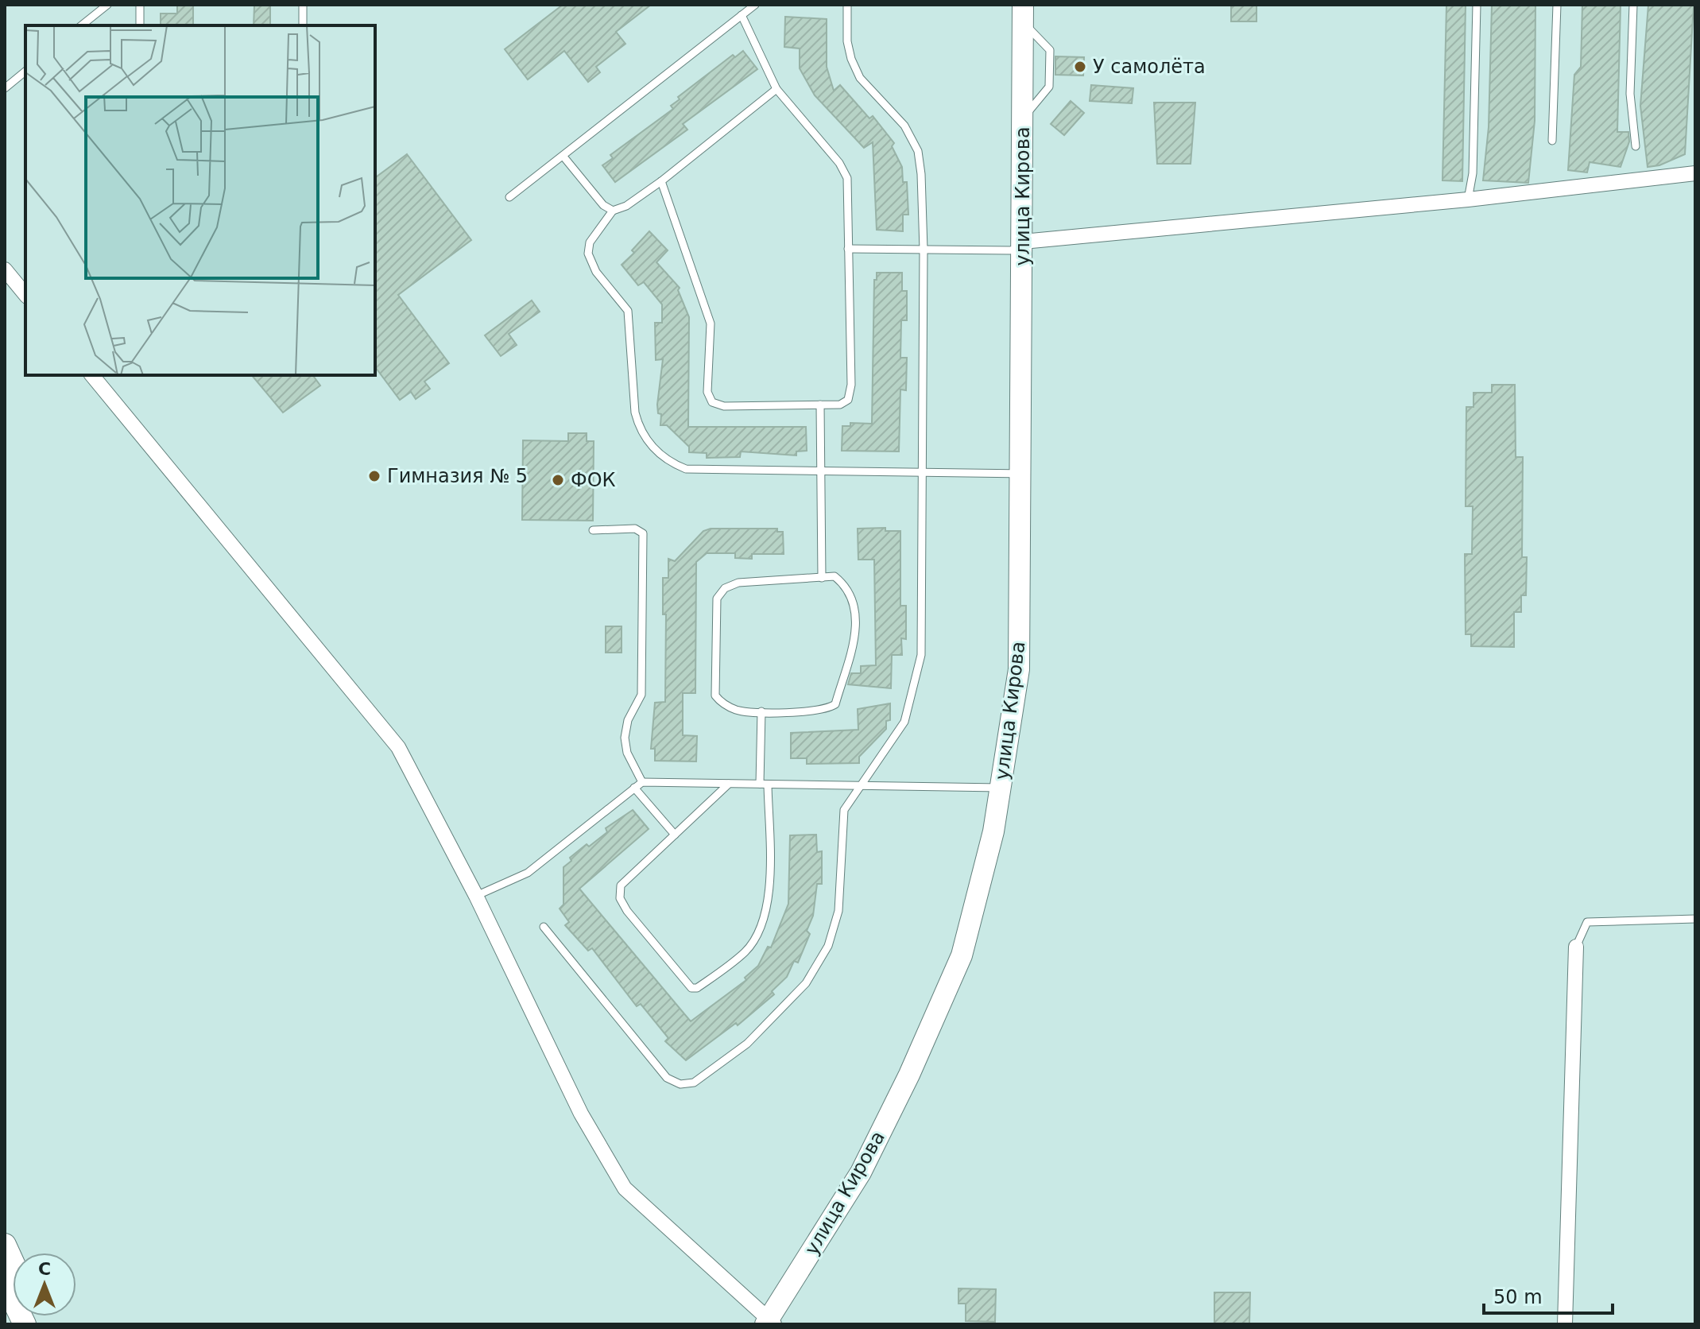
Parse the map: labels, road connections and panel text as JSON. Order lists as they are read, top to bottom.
{
  "streets": {
    "main road": ["улица Кирова"]
  },
  "places": ["У самолёта", "Гимназия № 5", "ФОК"],
  "scale_bar": "50 m",
  "north": "top"
}
